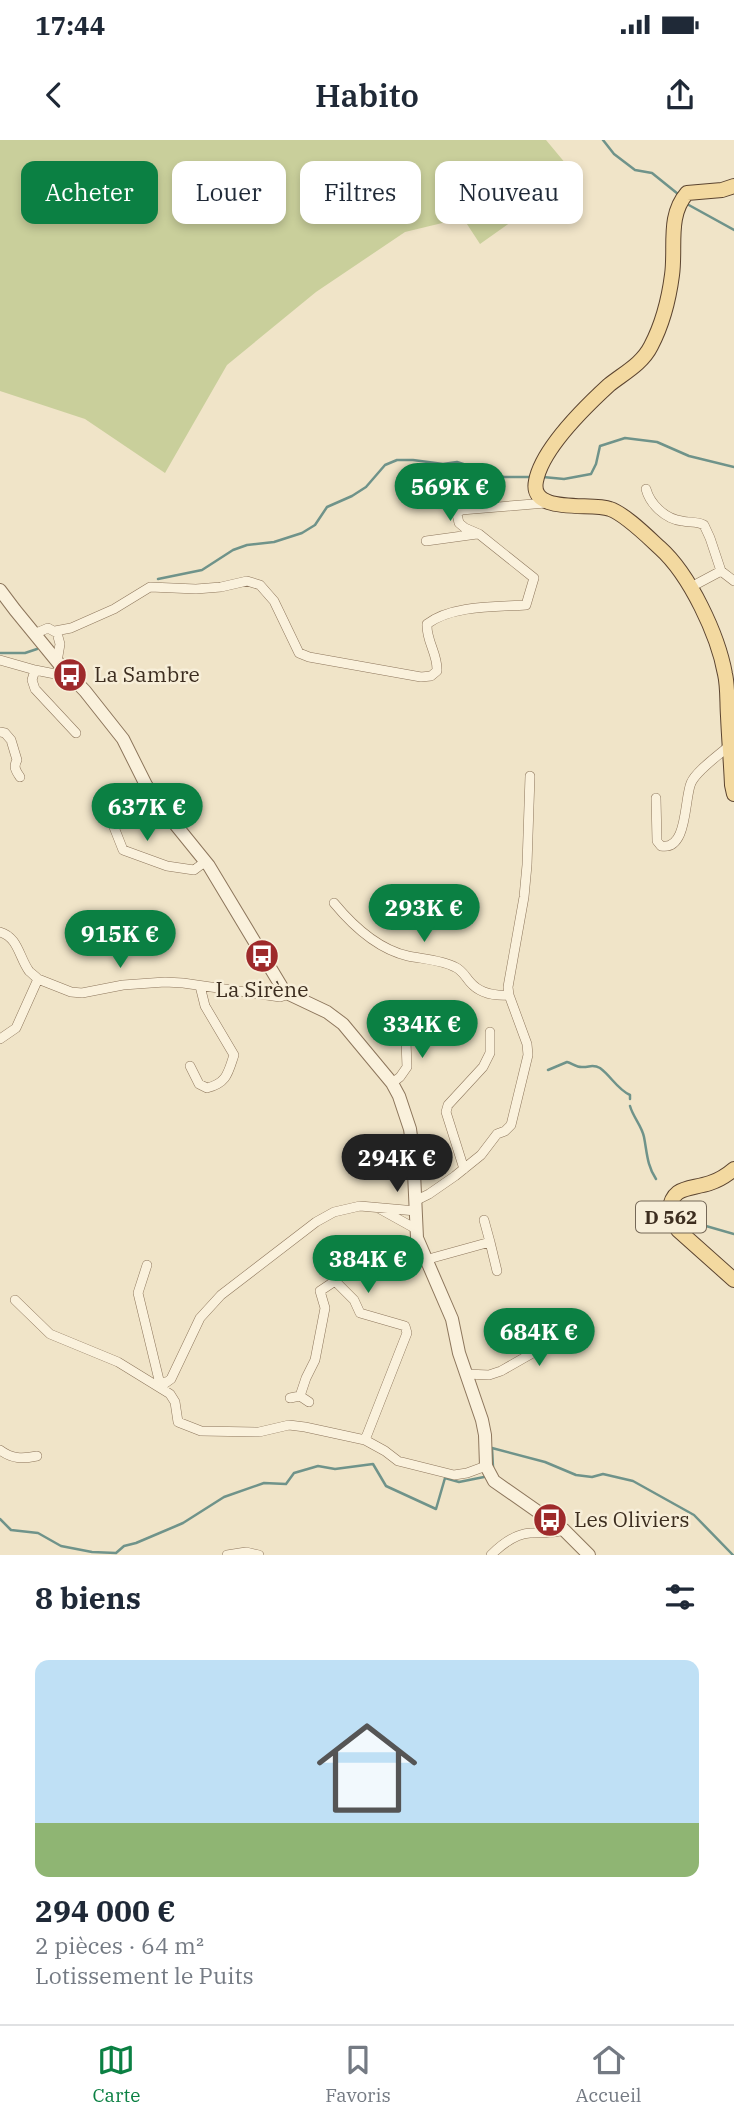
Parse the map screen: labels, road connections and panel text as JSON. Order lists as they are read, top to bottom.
{
  "streets": {
    "main road": ["D 562"]
  },
  "places": {
    "bus stop": ["La Sambre", "La Sirène", "Les Oliviers"]
  },
  "page": {
    "status": "17:44",
    "header": "Habito",
    "chip": [
      "Acheter",
      "Louer",
      "Filtres",
      "Nouveau"
    ],
    "price": [
      "569K €",
      "637K €",
      "293K €",
      "915K €",
      "334K €",
      "294K €",
      "384K €",
      "684K €"
    ],
    "heading": "8 biens",
    "list": [
      {
        "name": "294 000 €",
        "note": "2 pièces · 64 m² · Lotissement le Puits"
      }
    ],
    "tabs": ["Carte", "Favoris", "Accueil"]
  }
}
